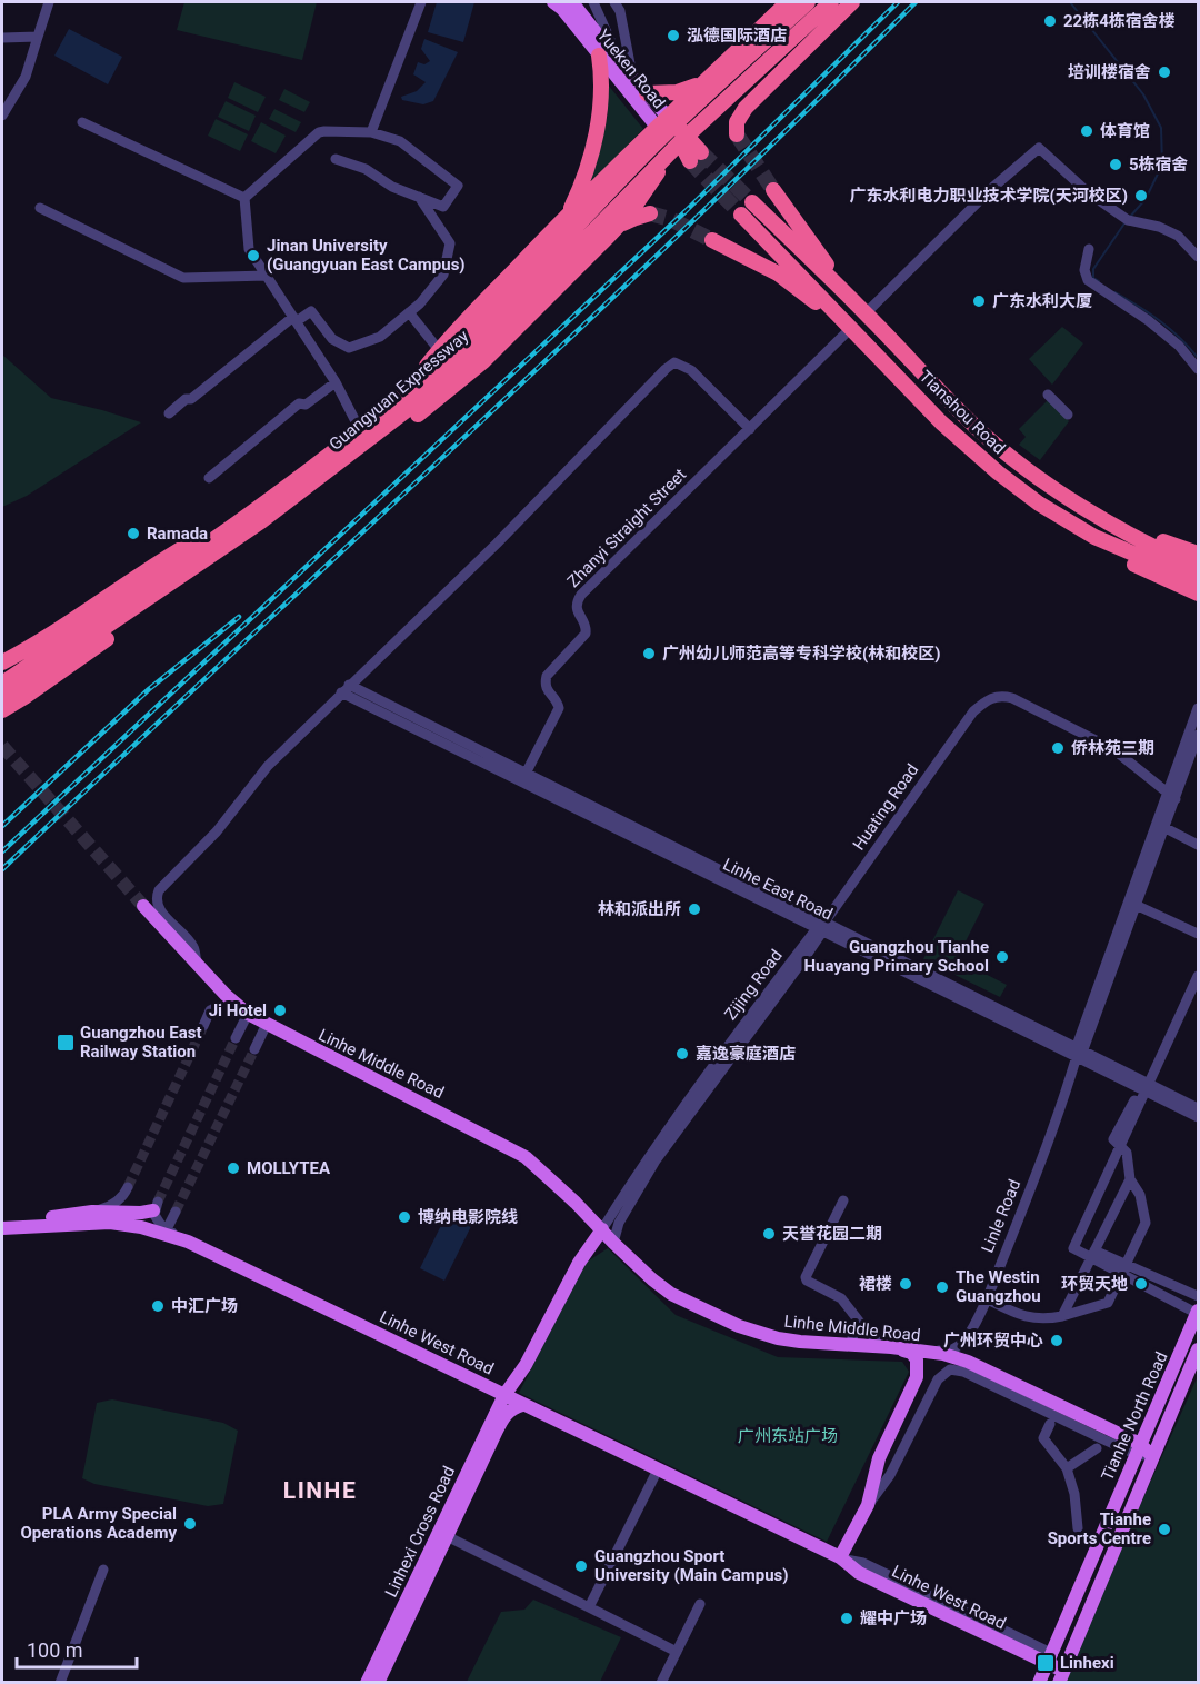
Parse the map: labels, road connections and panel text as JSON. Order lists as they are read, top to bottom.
{
  "streets": {
    "highway": ["Guangyuan Expressway", "Tianshou Road"],
    "main road": [
      "Yueken Road",
      "Zijing Road",
      "Linhe Middle Road",
      "Linhe West Road",
      "Tianhe North Road",
      "Linhexi Cross Road"
    ],
    "street": [
      "Zhanyi Straight Street",
      "Huating Road",
      "Linhe East Road",
      "Linle Road"
    ]
  },
  "crossings": [
    ["Tianshou Road", "Zhanyi Straight Street"],
    ["Zhanyi Straight Street", "Linhe East Road"],
    ["Huating Road", "Linhe East Road"],
    ["Huating Road", "Zijing Road"],
    ["Huating Road", "Linle Road"],
    ["Linhe East Road", "Zijing Road"],
    ["Linhe East Road", "Linle Road"],
    ["Zijing Road", "Linhe Middle Road"],
    ["Zijing Road", "Linhe West Road"],
    ["Zijing Road", "Linhexi Cross Road"],
    ["Linhe Middle Road", "Linle Road"],
    ["Linhe Middle Road", "Tianhe North Road"],
    ["Linhe West Road", "Tianhe North Road"],
    ["Linhe West Road", "Linhexi Cross Road"]
  ],
  "districts": ["LINHE"],
  "parks": ["广州东站广场"],
  "places": {
    "other": [
      "22栋4栋宿舍楼",
      "泓德国际酒店",
      "培训楼宿舍",
      "体育馆",
      "5栋宿舍",
      "广东水利电力职业技术学院(天河校区)",
      "Jinan University (Guangyuan East Campus)",
      "广东水利大厦",
      "Ramada",
      "广州幼儿师范高等专科学校(林和校区)",
      "侨林苑三期",
      "林和派出所",
      "Guangzhou Tianhe Huayang Primary School",
      "Ji Hotel",
      "嘉逸豪庭酒店",
      "MOLLYTEA",
      "博纳电影院线",
      "天誉花园二期",
      "裙楼",
      "环贸天地",
      "The Westin Guangzhou",
      "中汇广场",
      "广州环贸中心",
      "PLA Army Special Operations Academy",
      "Tianhe Sports Centre",
      "Guangzhou Sport University (Main Campus)",
      "耀中广场"
    ],
    "transit": ["Guangzhou East Railway Station", "Linhexi"]
  },
  "scale_bar": "100 m"
}
